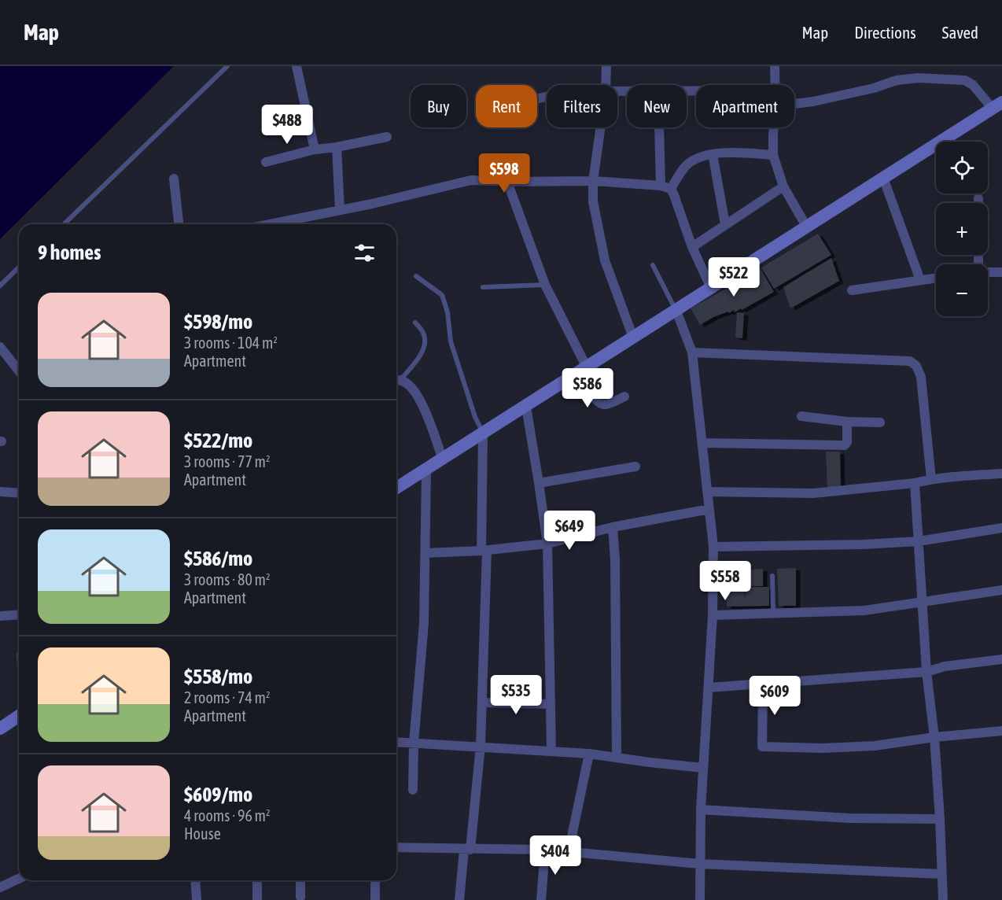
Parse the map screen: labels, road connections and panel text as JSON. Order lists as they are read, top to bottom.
{
  "page": {
    "header": "Map",
    "nav": ["Map", "Directions", "Saved"],
    "chip": [
      "Buy",
      "Rent",
      "Filters",
      "New",
      "Apartment"
    ],
    "price": [
      "$488",
      "$598",
      "$522",
      "$586",
      "$649",
      "$558",
      "$535",
      "$609",
      "$404"
    ],
    "map_buttons": ["+", "−"],
    "heading": "9 homes",
    "list": [
      {
        "name": "$598/mo",
        "note": "3 rooms · 104 m² · Apartment"
      },
      {
        "name": "$522/mo",
        "note": "3 rooms · 77 m² · Apartment"
      },
      {
        "name": "$586/mo",
        "note": "3 rooms · 80 m² · Apartment"
      },
      {
        "name": "$558/mo",
        "note": "2 rooms · 74 m² · Apartment"
      },
      {
        "name": "$609/mo",
        "note": "4 rooms · 96 m² · House"
      }
    ]
  }
}
